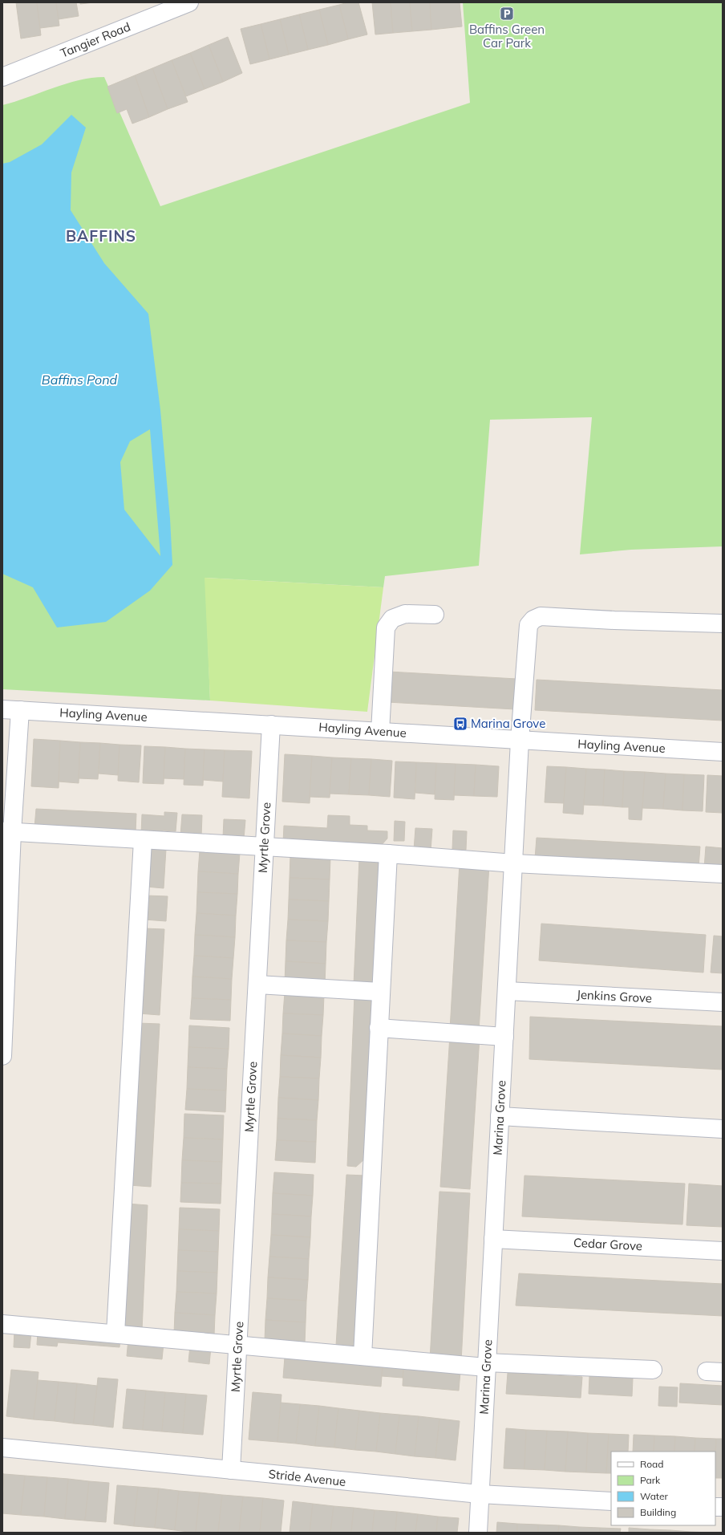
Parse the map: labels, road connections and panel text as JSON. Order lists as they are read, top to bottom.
{
  "streets": {
    "street": [
      "Tangier Road",
      "Hayling Avenue",
      "Myrtle Grove",
      "Jenkins Grove",
      "Marina Grove",
      "Cedar Grove",
      "Stride Avenue"
    ]
  },
  "crossings": [
    ["Hayling Avenue", "Myrtle Grove"],
    ["Hayling Avenue", "Marina Grove"],
    ["Myrtle Grove", "Stride Avenue"],
    ["Jenkins Grove", "Marina Grove"],
    ["Marina Grove", "Cedar Grove"],
    ["Marina Grove", "Stride Avenue"]
  ],
  "districts": ["BAFFINS"],
  "water": ["Baffins Pond"],
  "places": {
    "parking": ["Baffins Green Car Park"],
    "bus stop": ["Marina Grove"]
  },
  "legend": [
    "Road",
    "Park",
    "Water",
    "Building"
  ]
}
